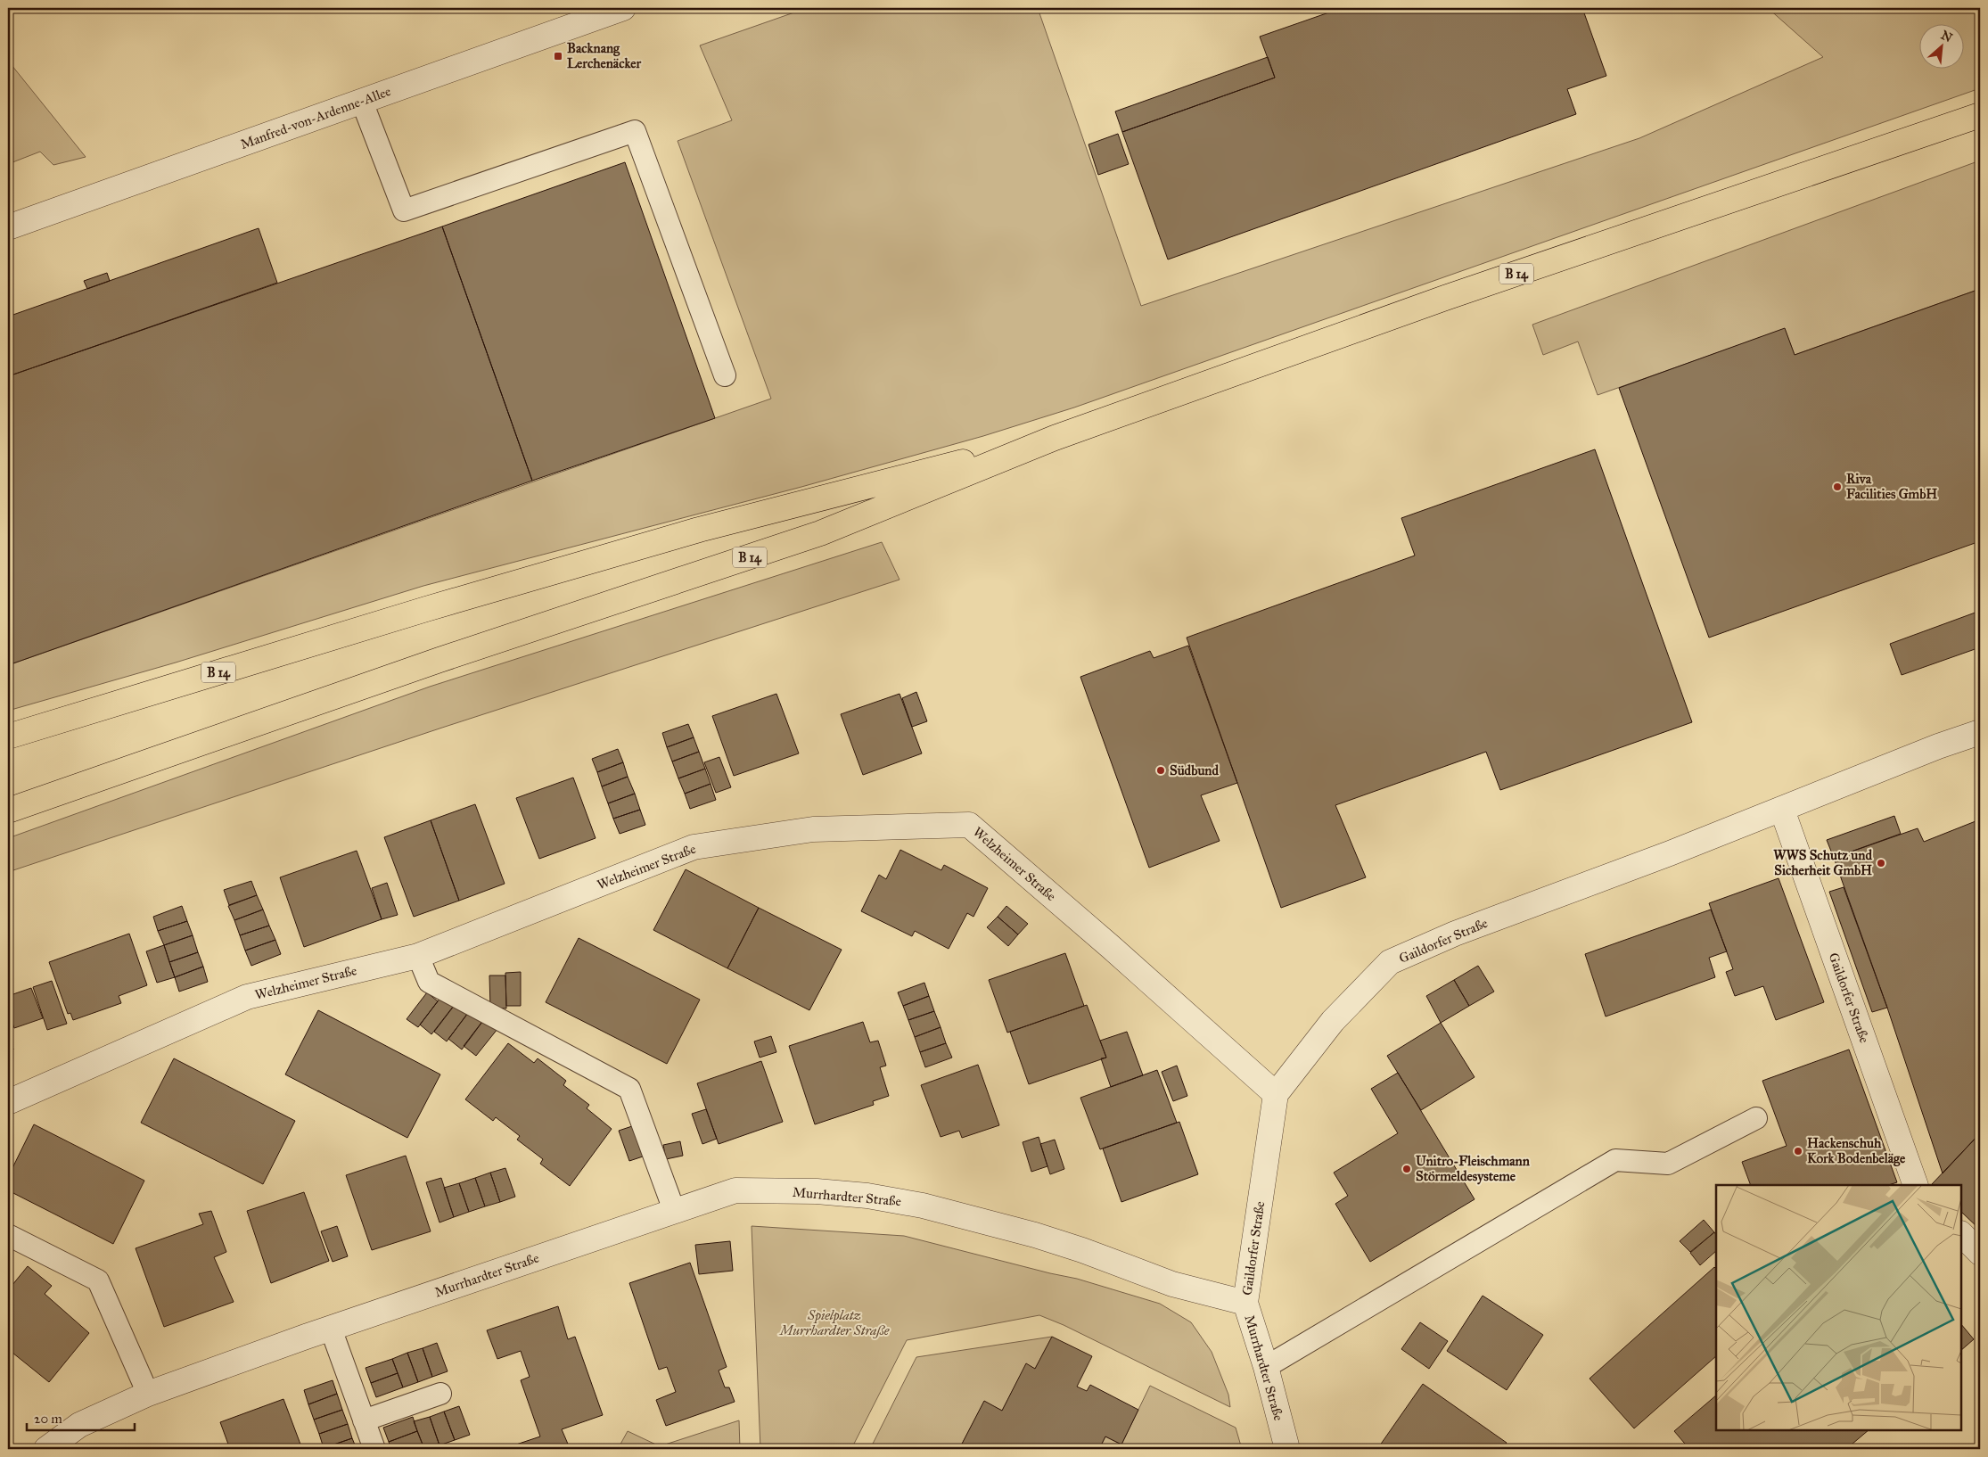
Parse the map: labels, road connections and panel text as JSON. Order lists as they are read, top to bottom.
{
  "streets": {
    "main road": ["B 14"],
    "street": [
      "Manfred-von-Ardenne-Allee",
      "Welzheimer Straße",
      "Gaildorfer Straße",
      "Murrhardter Straße"
    ]
  },
  "crossings": [
    ["Welzheimer Straße", "Gaildorfer Straße"],
    ["Gaildorfer Straße", "Murrhardter Straße"]
  ],
  "parks": ["Spielplatz Murrhardter Straße"],
  "places": {
    "transit": ["Backnang Lerchenäcker"],
    "other": [
      "Riva Facilities GmbH",
      "Südbund",
      "WWS Schutz und Sicherheit GmbH",
      "Hackenschuh Kork Bodenbeläge",
      "Unitro-Fleischmann Störmeldesysteme"
    ]
  },
  "scale_bar": "20 m",
  "north": "top right"
}
